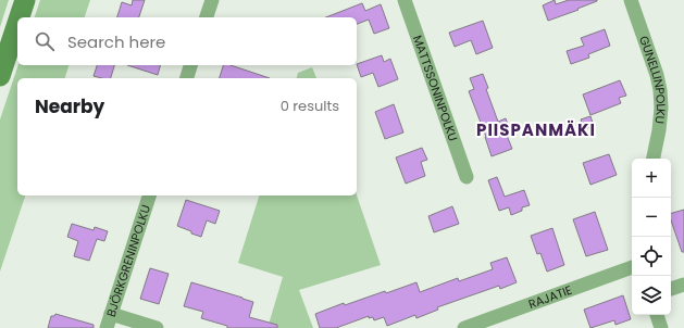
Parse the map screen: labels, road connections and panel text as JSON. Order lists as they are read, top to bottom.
{
  "streets": {
    "street": [
      "GUNELLINPOLKU",
      "MATTSSONINPOLKU",
      "BJÖRKGRENINPOLKU",
      "RAJATIE"
    ]
  },
  "districts": ["PIISPANMÄKI"],
  "page": {
    "search": "Search here",
    "heading": ["Nearby", "0 results"],
    "map_buttons": ["+", "−"]
  }
}
